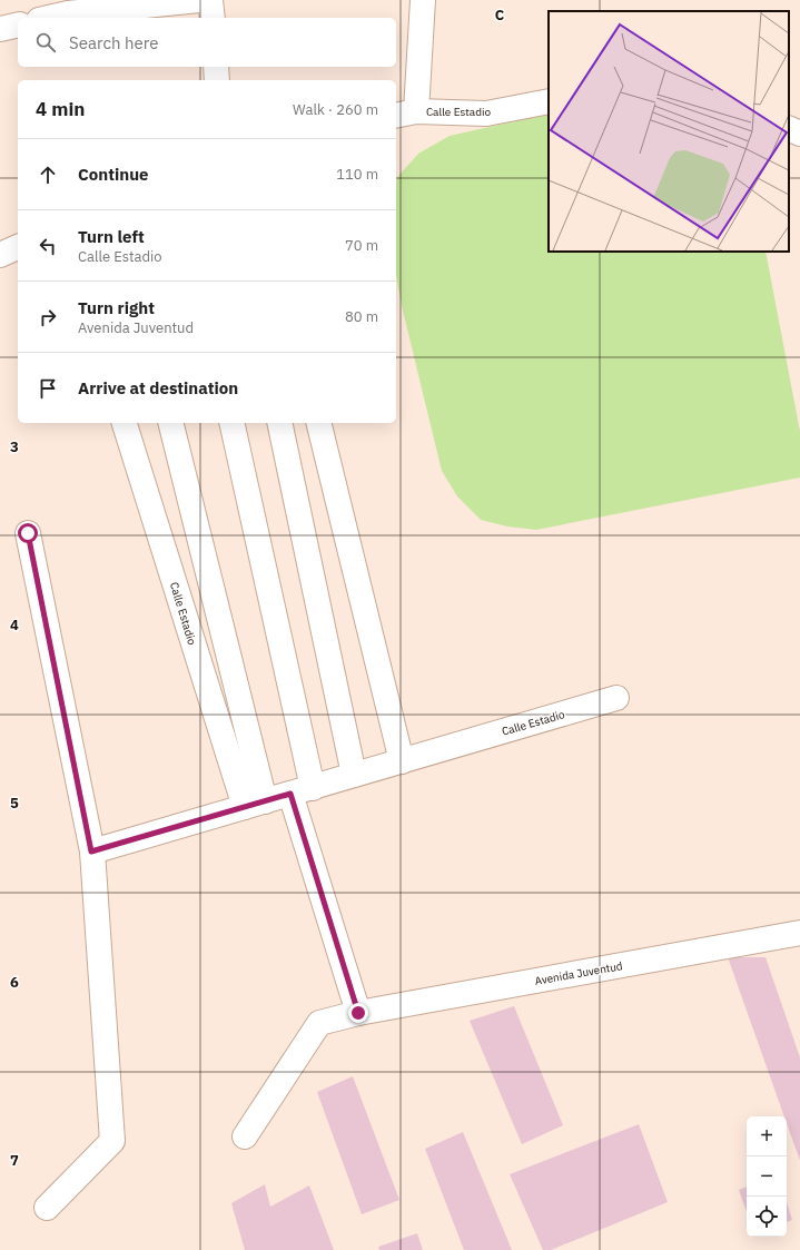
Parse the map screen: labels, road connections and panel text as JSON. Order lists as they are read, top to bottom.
{
  "streets": {
    "street": ["Calle Estadio", "Avenida Juventud"]
  },
  "page": {
    "search": "Search here",
    "heading": ["4 min", "Walk · 260 m"],
    "list": [
      ["Continue", "110 m"],
      ["Turn left", "Calle Estadio", "70 m"],
      ["Turn right", "Avenida Juventud", "80 m"],
      "Arrive at destination"
    ],
    "map_buttons": ["+", "−"]
  },
  "grid": {
    "columns": ["C"],
    "rows": [
      "3",
      "4",
      "5",
      "6",
      "7"
    ]
  }
}
